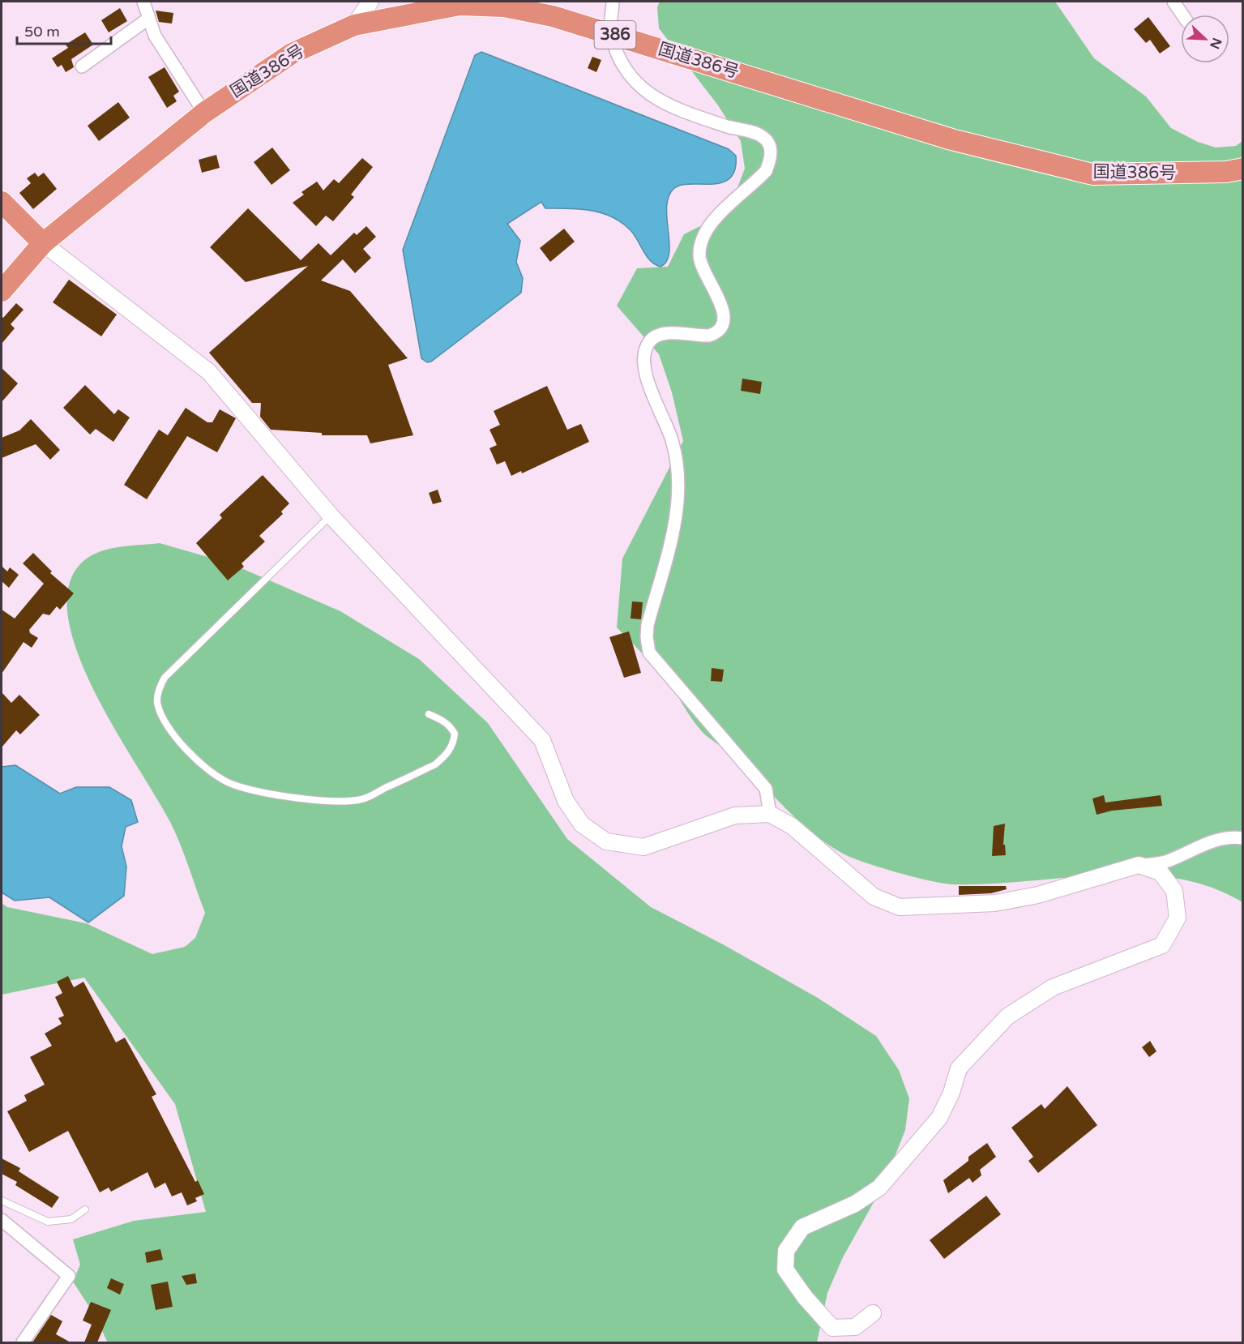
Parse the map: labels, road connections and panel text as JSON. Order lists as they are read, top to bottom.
{
  "streets": {
    "highway": ["386", "国道386号"]
  },
  "crossings": [
    ["386", "国道386号"]
  ],
  "scale_bar": "50 m",
  "north": "bottom right"
}
